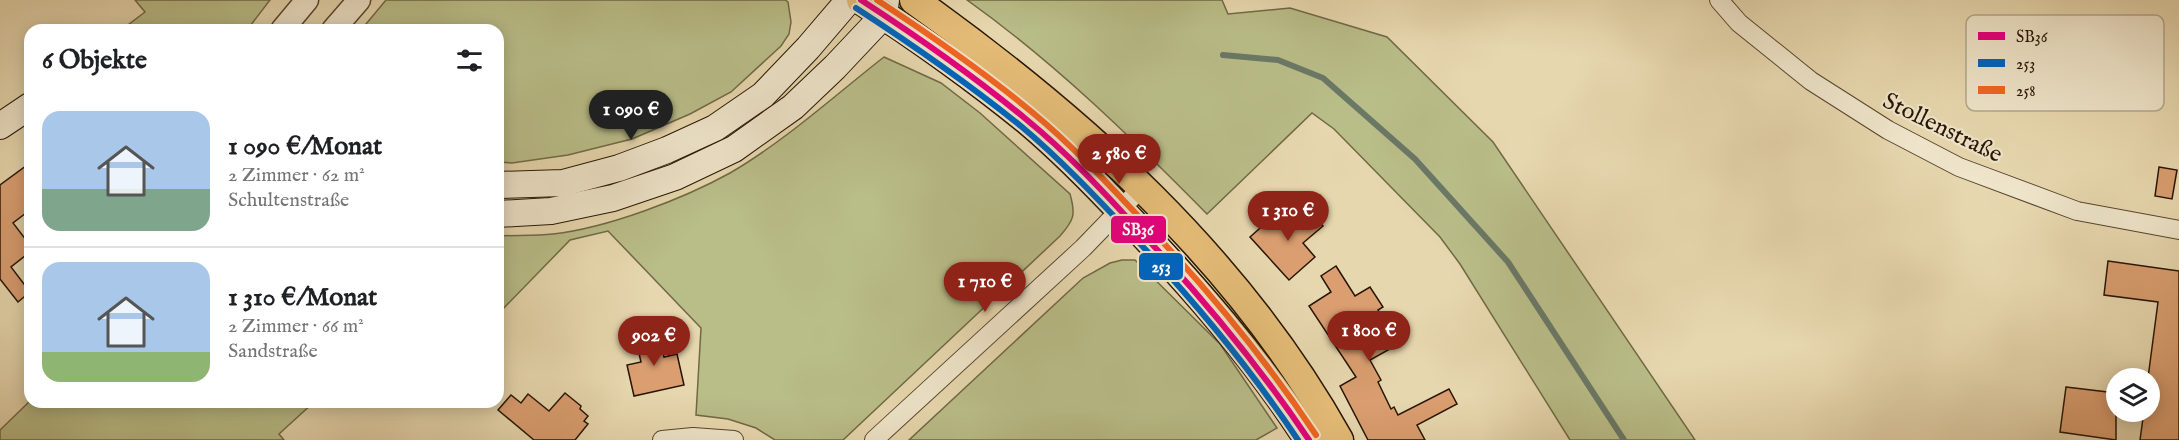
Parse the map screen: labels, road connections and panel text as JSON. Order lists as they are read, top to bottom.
{
  "streets": {
    "street": ["Stollenstraße"]
  },
  "lines": ["transit line SB36", "transit line 258", "transit line 253"],
  "legend": ["SB36", "253", "258"],
  "page": {
    "heading": "6 Objekte",
    "price": [
      "1 090 €",
      "2 580 €",
      "1 310 €",
      "1 710 €",
      "1 800 €",
      "902 €"
    ],
    "list": [
      {
        "name": "1 090 €/Monat",
        "note": "2 Zimmer · 62 m² · Schultenstraße"
      },
      {
        "name": "1 310 €/Monat",
        "note": "2 Zimmer · 66 m² · Sandstraße"
      }
    ]
  }
}
